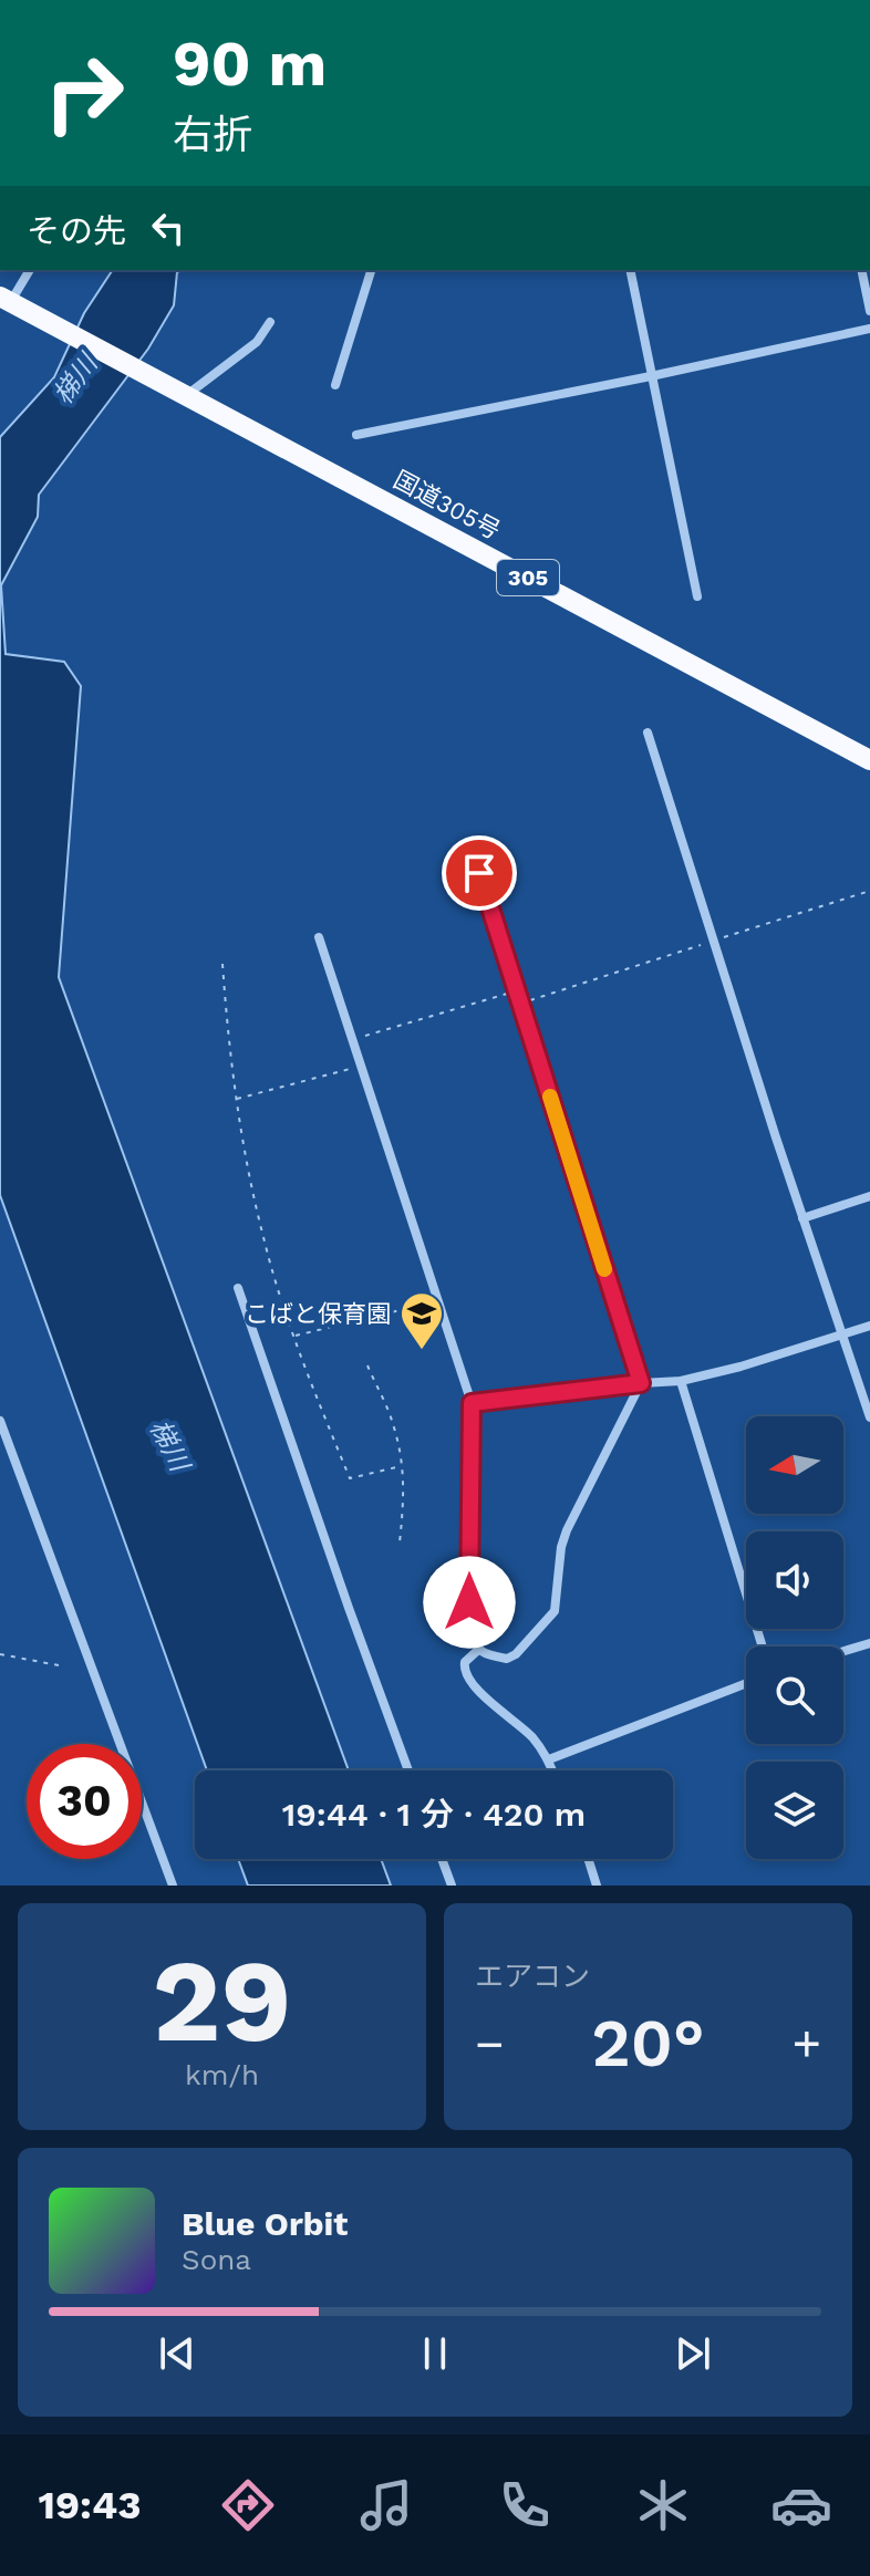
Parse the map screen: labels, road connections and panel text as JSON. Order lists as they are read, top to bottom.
{
  "streets": {
    "highway": ["国道305号", "305"]
  },
  "water": ["梯川"],
  "places": {
    "school or university": ["こばと保育園"]
  },
  "north": "left",
  "page": {
    "turn": ["90 m", "右折"],
    "then": "その先",
    "limit": "30",
    "trip": "19:44 · 1 分 · 420 m",
    "tile": [
      ["29", "km/h"],
      "エアコン"
    ],
    "heat": ["−", "20°", "+"],
    "song": ["Blue Orbit", "Sona"],
    "tabs": "19:43"
  }
}
